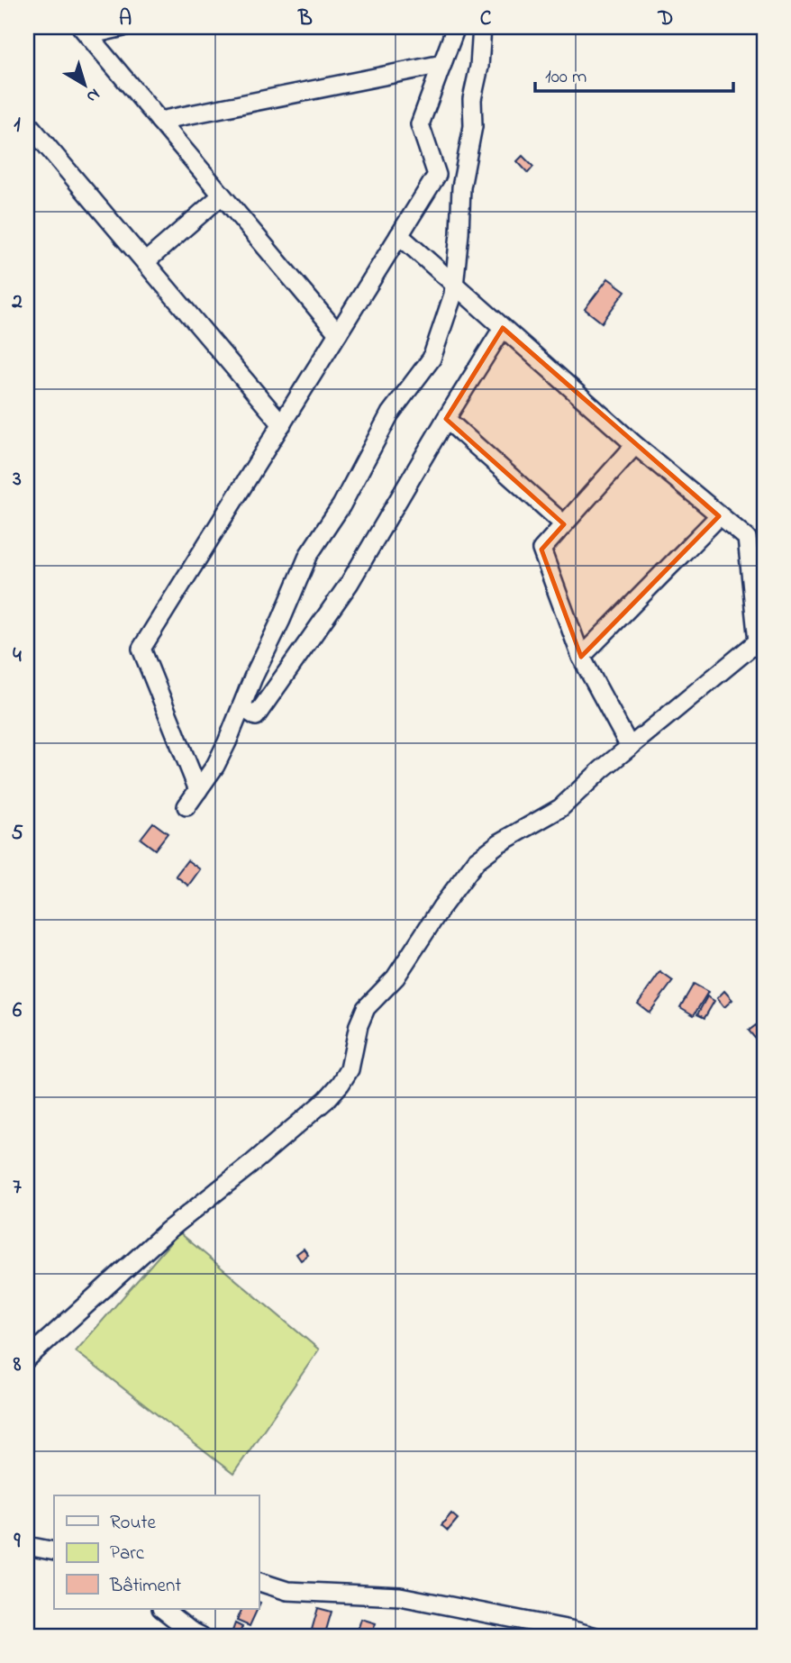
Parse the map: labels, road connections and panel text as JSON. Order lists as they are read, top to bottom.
{
  "legend": ["Route", "Parc", "Bâtiment"],
  "scale_bar": "100 m",
  "north": "bottom right",
  "grid": {
    "columns": [
      "A",
      "B",
      "C",
      "D"
    ],
    "rows": [
      "1",
      "2",
      "3",
      "4",
      "5",
      "6",
      "7",
      "8",
      "9"
    ]
  }
}
